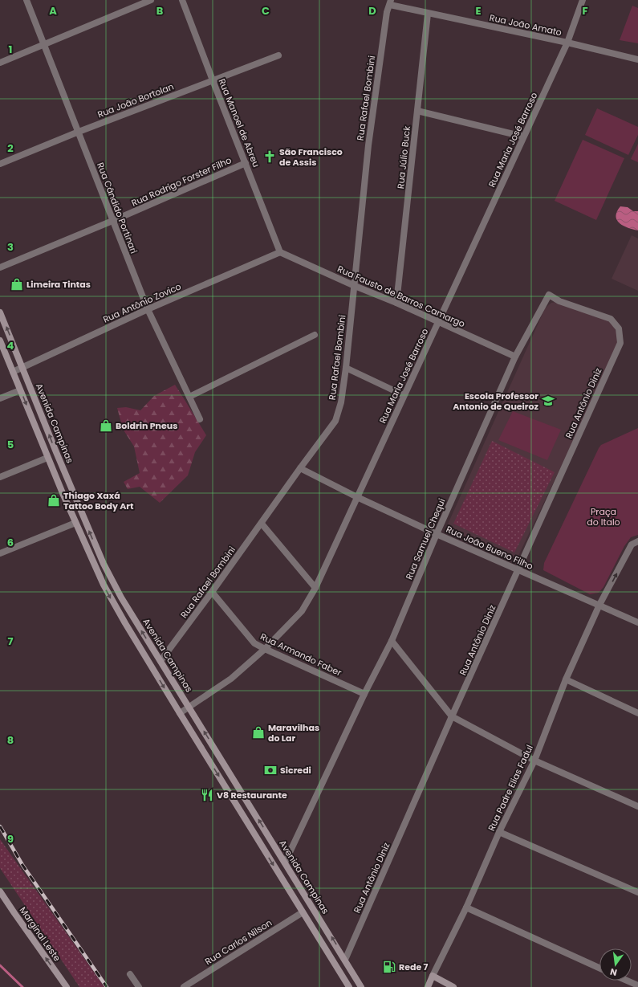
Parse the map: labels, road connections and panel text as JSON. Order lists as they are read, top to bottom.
{
  "streets": {
    "main road": ["Avenida Campinas", "Marginal Leste"],
    "street": [
      "Rua João Amato",
      "Rua Rafael Bombini",
      "Rua João Bortolan",
      "Rua Manoel de Abreu",
      "Rua Maria José Barroso",
      "Rua Júlio Buck",
      "Rua Rodrigo Forster Filho",
      "Rua Cândido Portinari",
      "Rua Fausto de Barros Camargo",
      "Rua Antônio Zovico",
      "Rua Antônio Diniz",
      "Rua Samuel Chequi",
      "Rua João Bueno Filho",
      "Rua Armando Faber",
      "Rua Padre Elias Fadul",
      "Rua Carlos Nilson"
    ]
  },
  "crossings": [
    ["Rua João Amato", "Rua Rafael Bombini"],
    ["Rua João Amato", "Rua Maria José Barroso"],
    ["Rua João Amato", "Rua Júlio Buck"],
    ["Rua Rafael Bombini", "Rua Fausto de Barros Camargo"],
    ["Rua Rafael Bombini", "Avenida Campinas"],
    ["Rua Rafael Bombini", "Rua João Bueno Filho"],
    ["Rua Rafael Bombini", "Rua Armando Faber"],
    ["Rua João Bortolan", "Rua Manoel de Abreu"],
    ["Rua João Bortolan", "Rua Cândido Portinari"],
    ["Rua Manoel de Abreu", "Rua Rodrigo Forster Filho"],
    ["Rua Manoel de Abreu", "Rua Fausto de Barros Camargo"],
    ["Rua Manoel de Abreu", "Rua Antônio Zovico"],
    ["Rua Maria José Barroso", "Rua Fausto de Barros Camargo"],
    ["Rua Maria José Barroso", "Avenida Campinas"],
    ["Rua Maria José Barroso", "Rua João Bueno Filho"],
    ["Rua Maria José Barroso", "Rua Armando Faber"],
    ["Rua Júlio Buck", "Rua Fausto de Barros Camargo"],
    ["Rua Rodrigo Forster Filho", "Rua Cândido Portinari"],
    ["Rua Cândido Portinari", "Rua Antônio Zovico"],
    ["Rua Fausto de Barros Camargo", "Rua Antônio Zovico"],
    ["Rua Fausto de Barros Camargo", "Rua Samuel Chequi"],
    ["Rua Antônio Zovico", "Avenida Campinas"],
    ["Rua Antônio Diniz", "Avenida Campinas"],
    ["Rua Antônio Diniz", "Rua Samuel Chequi"],
    ["Rua Antônio Diniz", "Rua João Bueno Filho"],
    ["Avenida Campinas", "Rua Samuel Chequi"],
    ["Rua Samuel Chequi", "Rua João Bueno Filho"],
    ["Rua Samuel Chequi", "Rua Armando Faber"],
    ["Rua João Bueno Filho", "Rua Padre Elias Fadul"]
  ],
  "one_way": ["Marginal Leste"],
  "parks": ["Praça do Italo"],
  "places": {
    "church": ["São Francisco de Assis"],
    "shop": [
      "Limeira Tintas",
      "Boldrin Pneus",
      "Thiago Xaxá Tattoo Body Art",
      "Maravilhas do Lar"
    ],
    "school or university": ["Escola Professor Antonio de Queiroz"],
    "bank": ["Sicredi"],
    "restaurant": ["V8 Restaurante"],
    "fuel station": ["Rede 7"]
  },
  "north": "bottom",
  "grid": {
    "columns": [
      "A",
      "B",
      "C",
      "D",
      "E",
      "F"
    ],
    "rows": [
      "1",
      "2",
      "3",
      "4",
      "5",
      "6",
      "7",
      "8",
      "9"
    ]
  }
}
